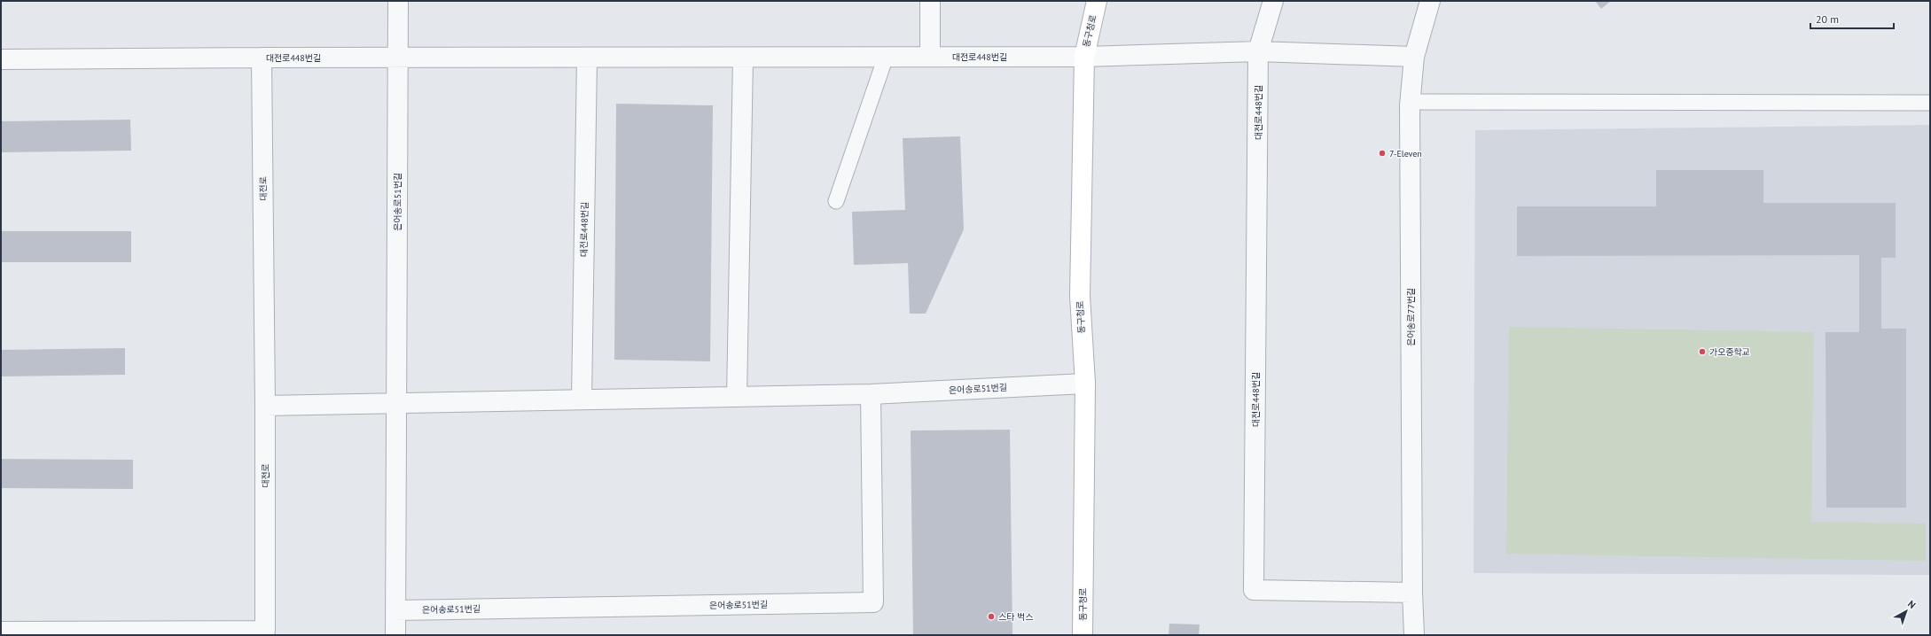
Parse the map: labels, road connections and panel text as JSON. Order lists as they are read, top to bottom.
{
  "streets": {
    "main road": ["동구청로"],
    "street": [
      "대전로448번길",
      "대전로",
      "은어송로51번길",
      "은어송로77번길"
    ]
  },
  "crossings": [
    ["동구청로", "대전로448번길"],
    ["동구청로", "은어송로51번길"],
    ["대전로448번길", "대전로"],
    ["대전로448번길", "은어송로51번길"],
    ["대전로448번길", "은어송로77번길"],
    ["대전로", "은어송로51번길"]
  ],
  "places": ["7-Eleven", "가오중학교", "스타 벅스"],
  "scale_bar": "20 m",
  "north": "top right"
}
